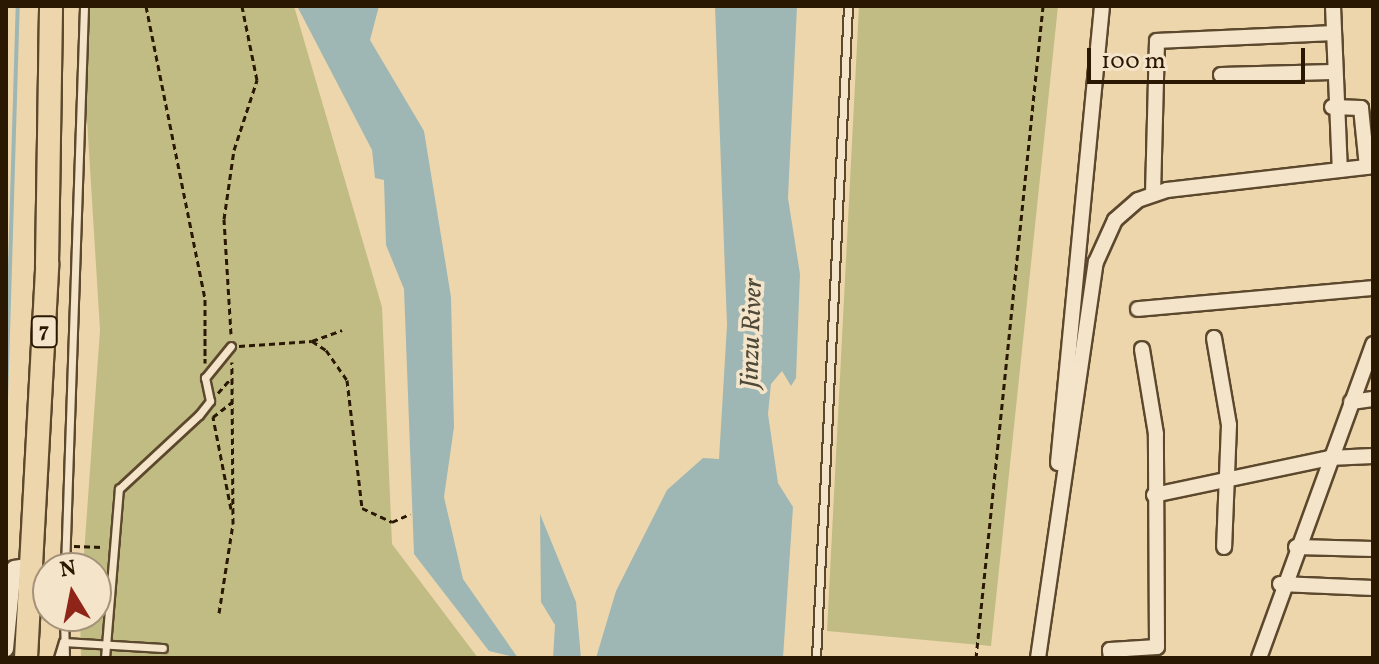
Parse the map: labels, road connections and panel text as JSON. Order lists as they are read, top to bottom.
{
  "streets": {
    "main road": ["7"]
  },
  "water": ["Jinzu River"],
  "scale_bar": "100 m",
  "north": "top"
}
